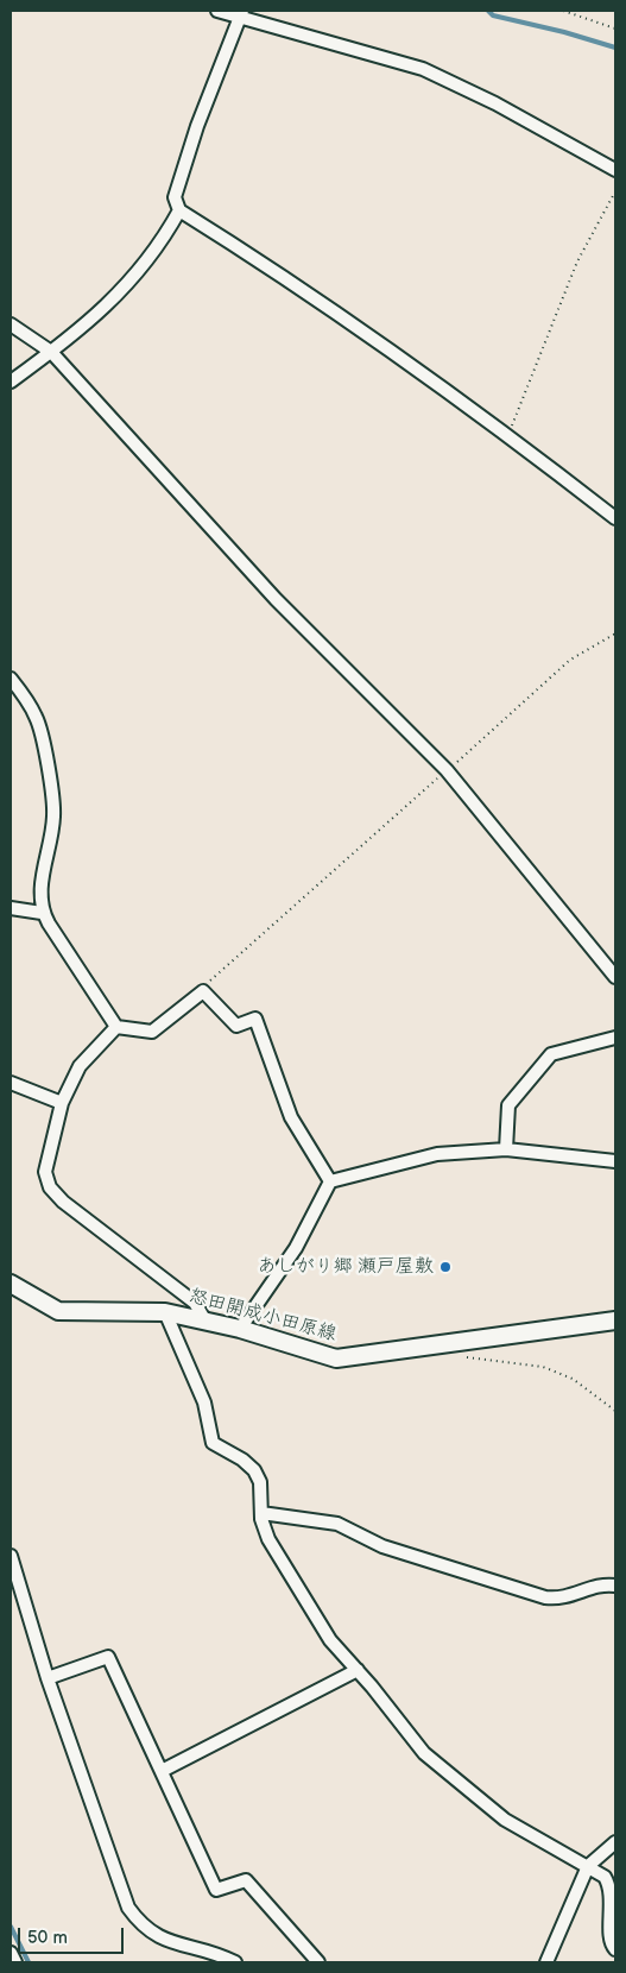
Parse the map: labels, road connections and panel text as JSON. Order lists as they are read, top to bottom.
{
  "streets": {
    "main road": ["怒田開成小田原線"]
  },
  "places": ["あしがり郷 瀬戸屋敷"],
  "scale_bar": "50 m"
}
